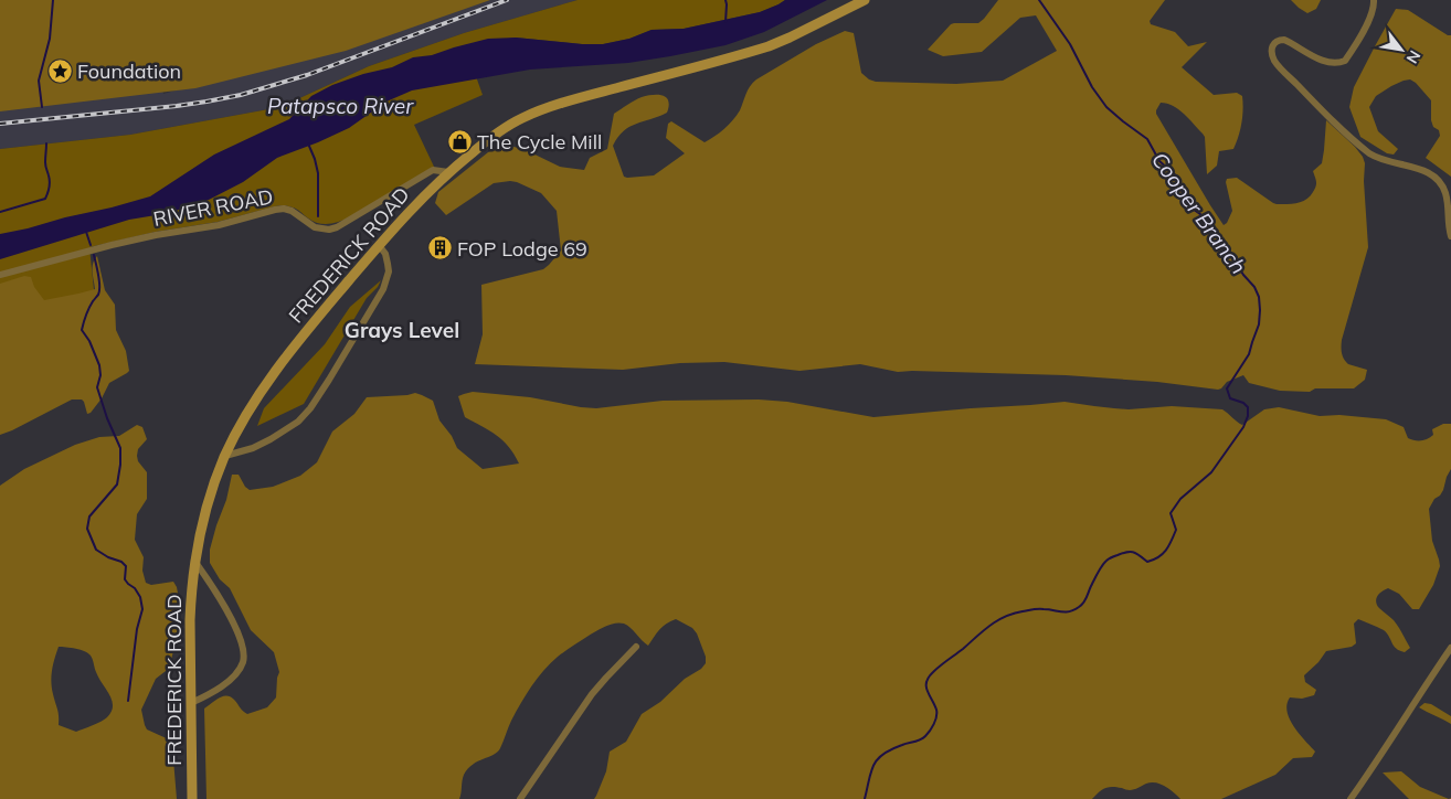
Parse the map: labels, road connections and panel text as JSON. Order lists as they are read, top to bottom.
{
  "streets": {
    "main road": ["FREDERICK ROAD"],
    "street": ["RIVER ROAD"]
  },
  "crossings": [
    ["RIVER ROAD", "FREDERICK ROAD"]
  ],
  "districts": ["Grays Level"],
  "water": ["Patapsco River", "Cooper Branch"],
  "places": {
    "place": ["Foundation"],
    "shop": ["The Cycle Mill"],
    "building": ["FOP Lodge 69"]
  },
  "north": "bottom right"
}
